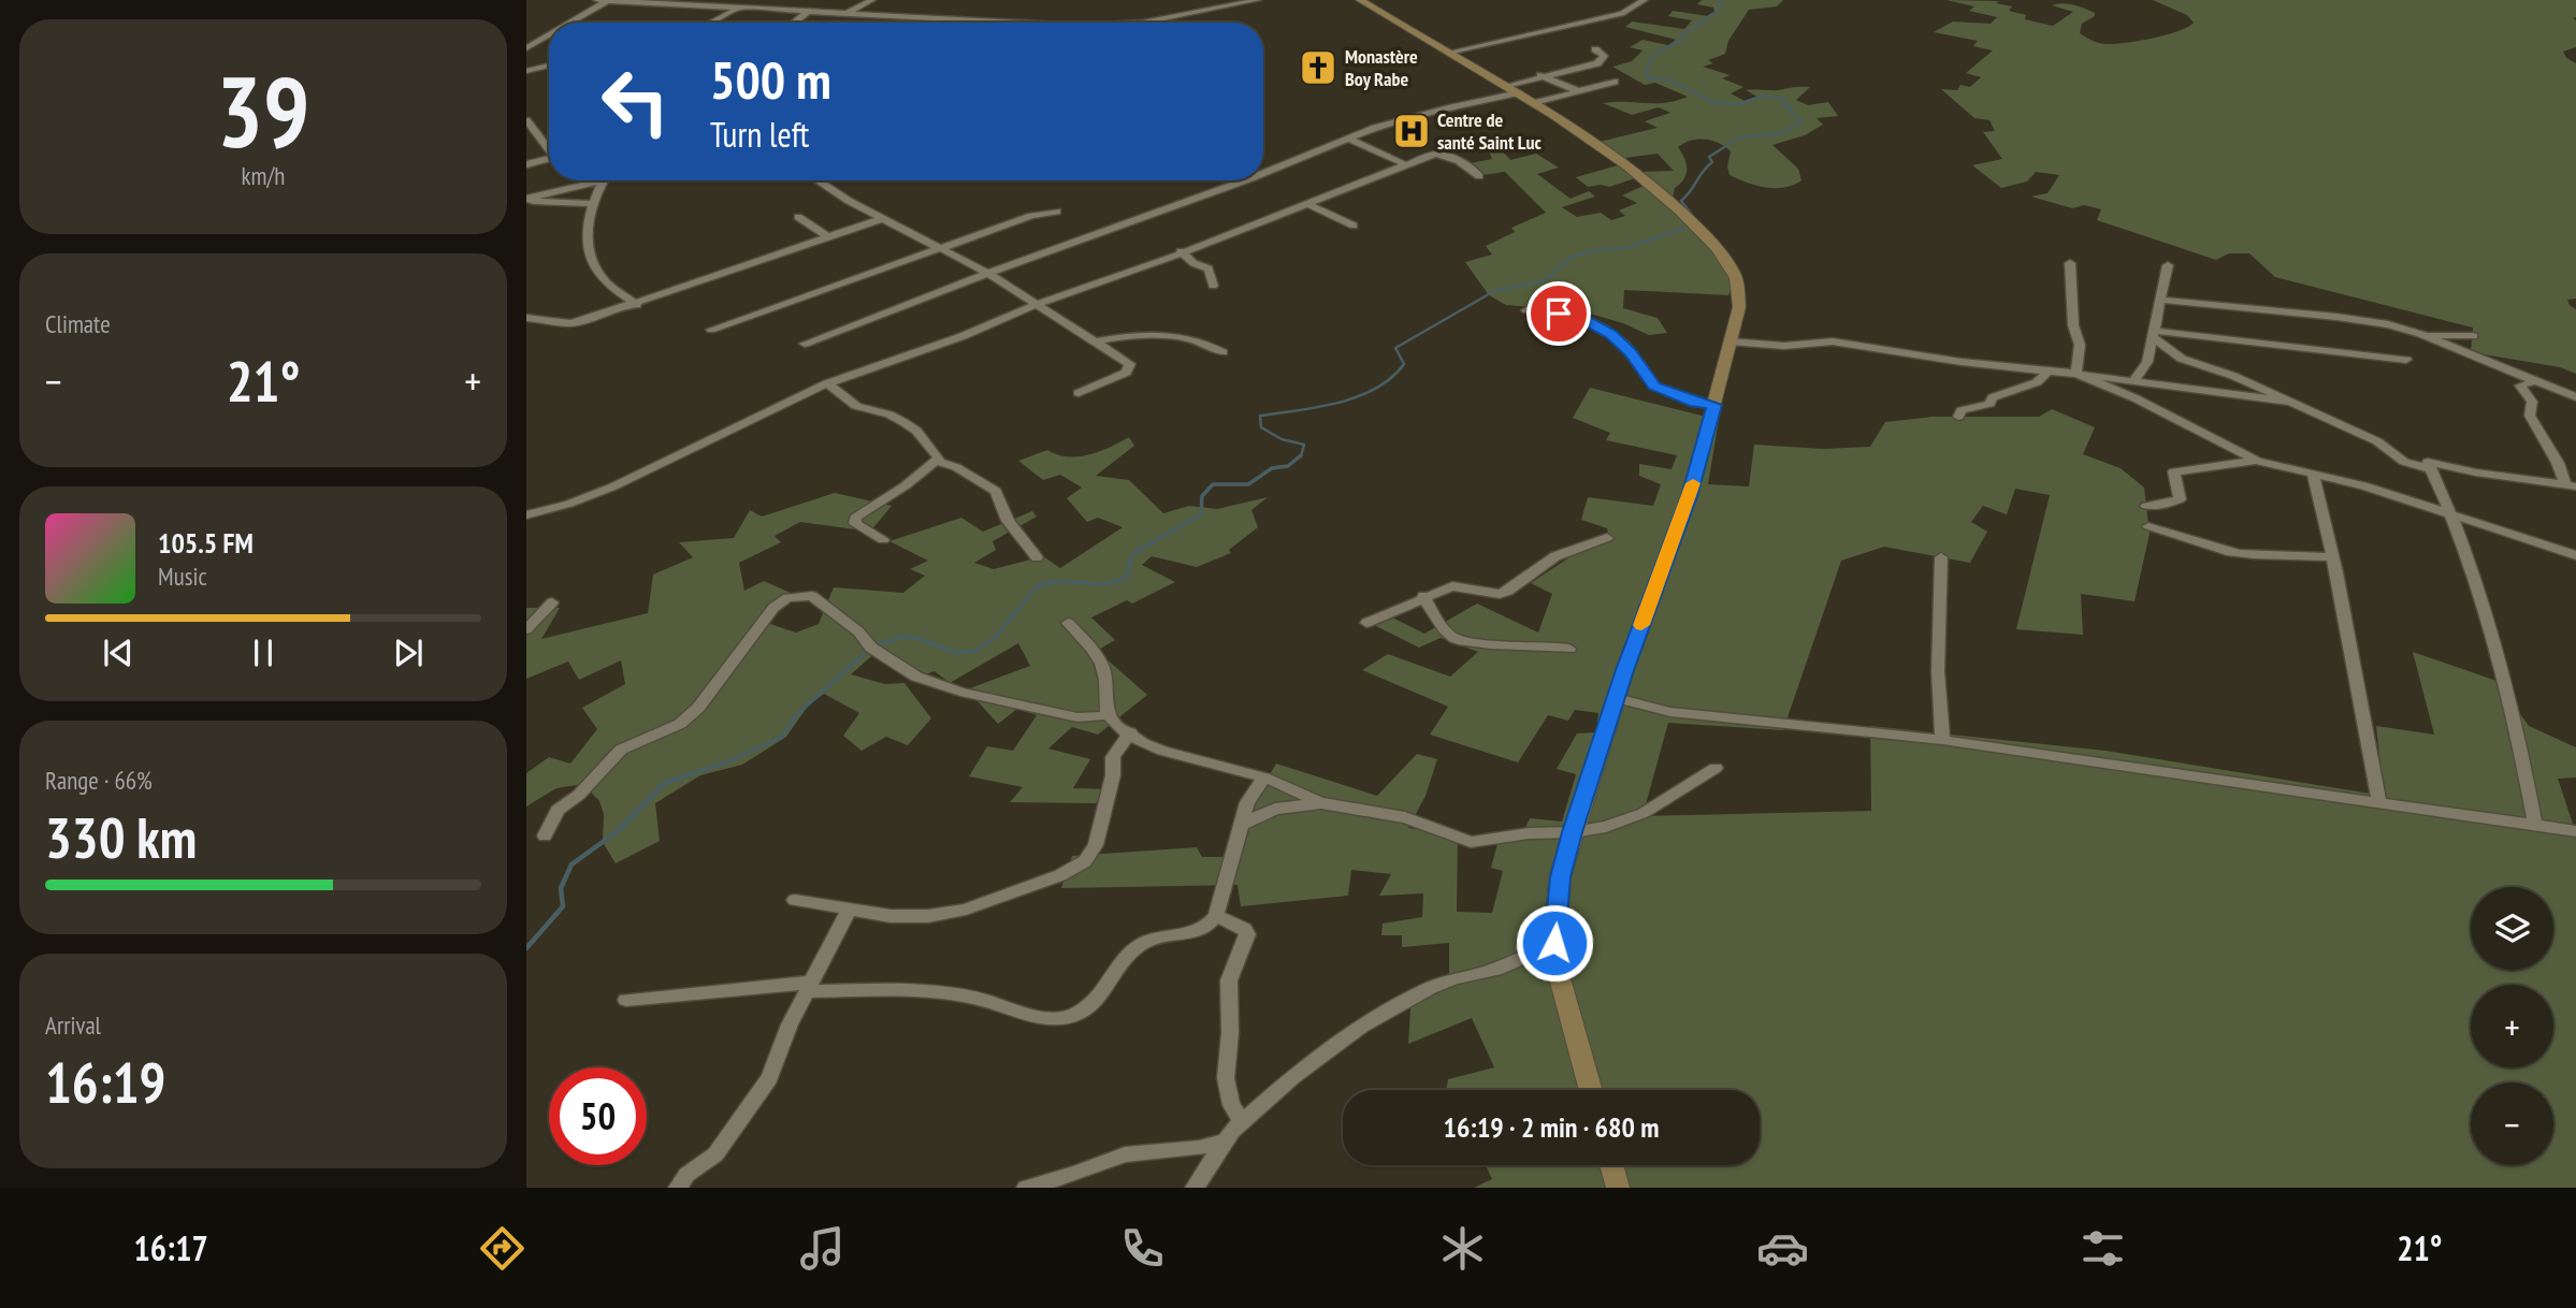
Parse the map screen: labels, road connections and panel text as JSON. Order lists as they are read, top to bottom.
{
  "places": {
    "church": ["Monastère Boy Rabe"],
    "hospital": ["Centre de santé Saint Luc"]
  },
  "page": {
    "tile": [
      ["39", "km/h"],
      "Climate",
      ["Range · 66%", "330 km"],
      ["Arrival", "16:19"]
    ],
    "turn": ["500 m", "Turn left"],
    "heat": ["−", "21°", "+"],
    "song": ["105.5 FM", "Music"],
    "map_buttons": ["+", "−"],
    "limit": "50",
    "trip": "16:19 · 2 min · 680 m",
    "tabs": ["16:17", "21°"]
  }
}
